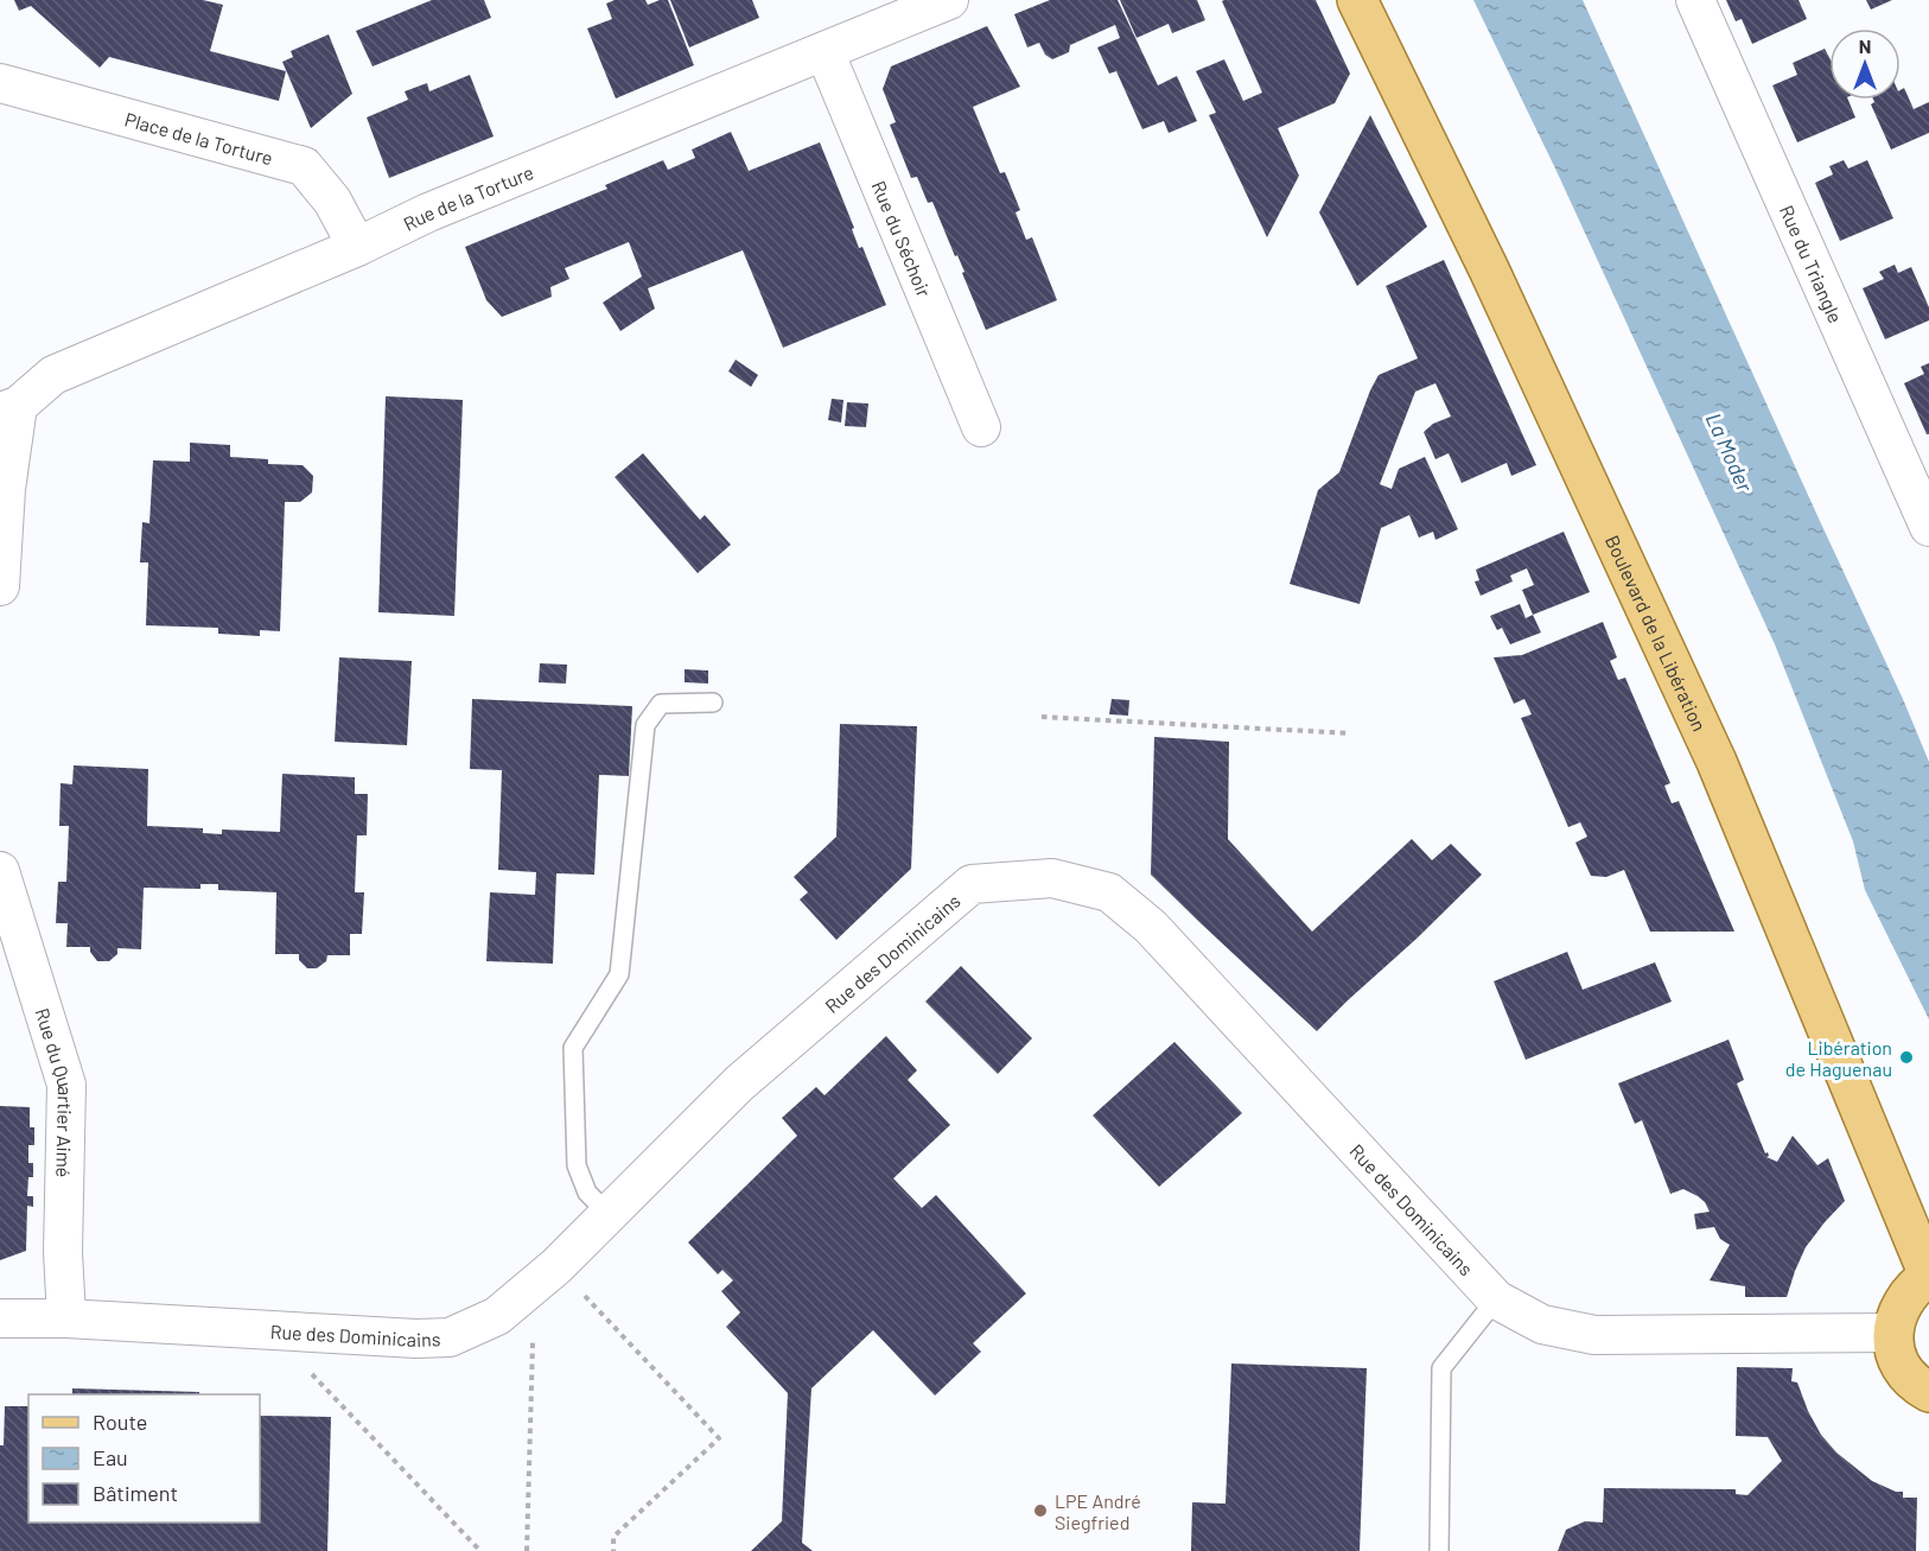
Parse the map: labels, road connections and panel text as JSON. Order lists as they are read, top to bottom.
{
  "streets": {
    "main road": ["Boulevard de la Libération"],
    "street": [
      "Place de la Torture",
      "Rue de la Torture",
      "Rue du Séchoir",
      "Rue du Triangle",
      "Rue des Dominicains",
      "Rue du Quartier Aimé"
    ]
  },
  "crossings": [
    ["Place de la Torture", "Rue de la Torture"],
    ["Rue de la Torture", "Rue du Séchoir"],
    ["Rue des Dominicains", "Rue du Quartier Aimé"]
  ],
  "water": ["La Moder"],
  "places": ["Libération de Haguenau", "LPE André Siegfried"],
  "legend": ["Route", "Eau", "Bâtiment"],
  "north": "top"
}
